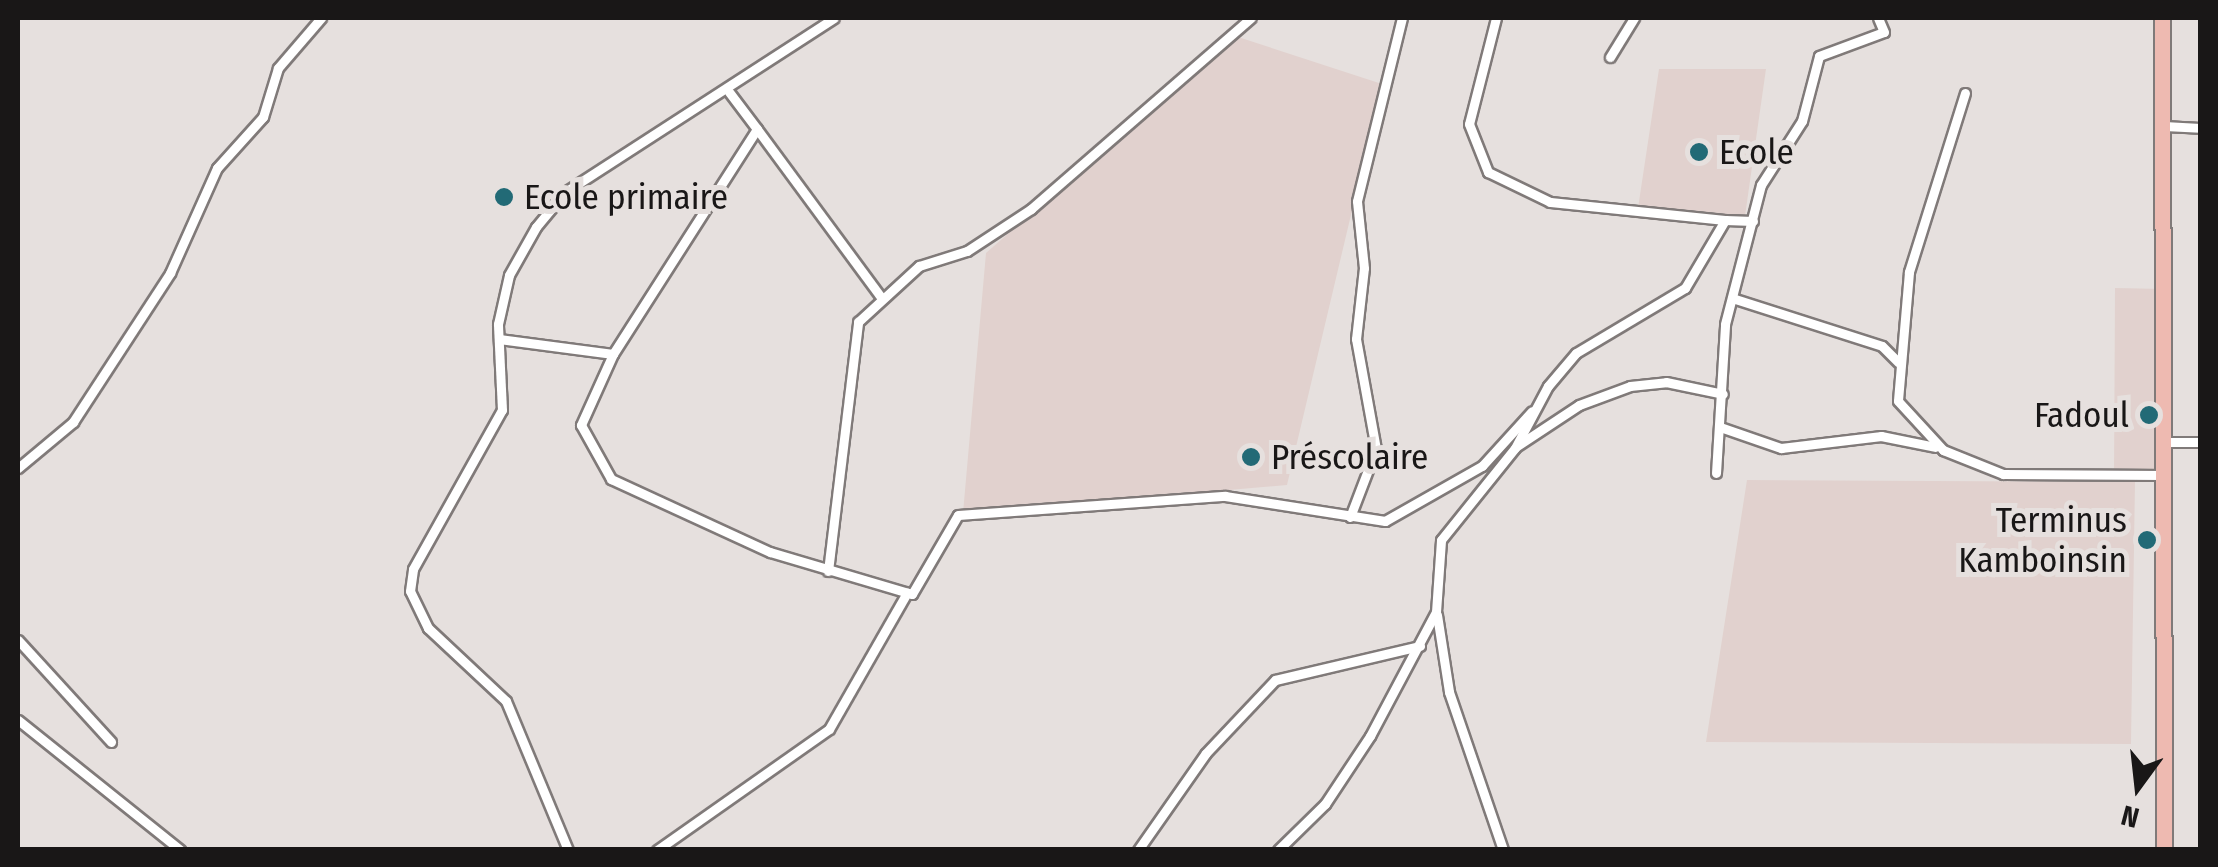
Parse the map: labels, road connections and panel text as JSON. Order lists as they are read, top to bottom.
{
  "places": [
    "Ecole",
    "Ecole primaire",
    "Fadoul",
    "Préscolaire",
    "Terminus Kamboinsin"
  ],
  "north": "bottom"
}
